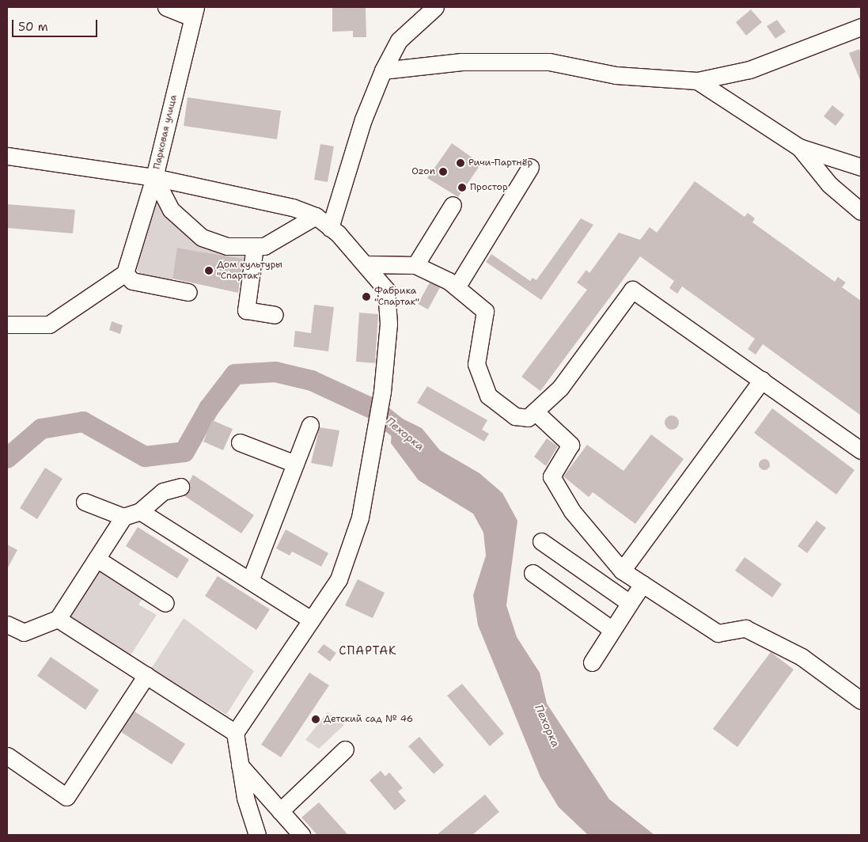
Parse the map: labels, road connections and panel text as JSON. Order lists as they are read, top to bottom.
{
  "streets": {
    "street": ["Парковая улица"]
  },
  "districts": ["СПАРТАК"],
  "water": ["Пехорка"],
  "places": [
    "Ричи-Партнёр",
    "Ozon",
    "Простор",
    "Дом культуры \"Спартак\"",
    "Фабрика \"Спартак\"",
    "Детский сад № 46"
  ],
  "scale_bar": "50 m"
}
